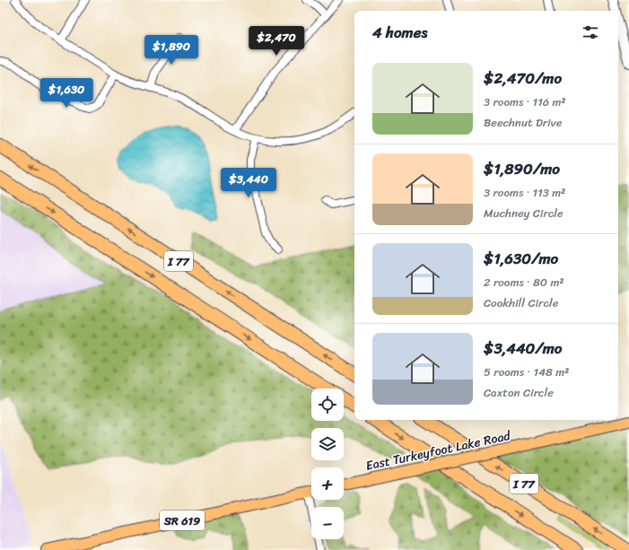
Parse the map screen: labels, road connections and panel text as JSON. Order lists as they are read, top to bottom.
{
  "streets": {
    "highway": ["I 77"],
    "main road": ["East Turkeyfoot Lake Road", "SR 619"]
  },
  "page": {
    "heading": "4 homes",
    "price": [
      "$2,470",
      "$1,890",
      "$1,630",
      "$3,440"
    ],
    "list": [
      {
        "name": "$2,470/mo",
        "note": "3 rooms · 116 m² · Beechnut Drive"
      },
      {
        "name": "$1,890/mo",
        "note": "3 rooms · 113 m² · Muchney Circle"
      },
      {
        "name": "$1,630/mo",
        "note": "2 rooms · 80 m² · Cookhill Circle"
      },
      {
        "name": "$3,440/mo",
        "note": "5 rooms · 148 m² · Caxton Circle"
      }
    ],
    "map_buttons": ["+", "−"]
  }
}
